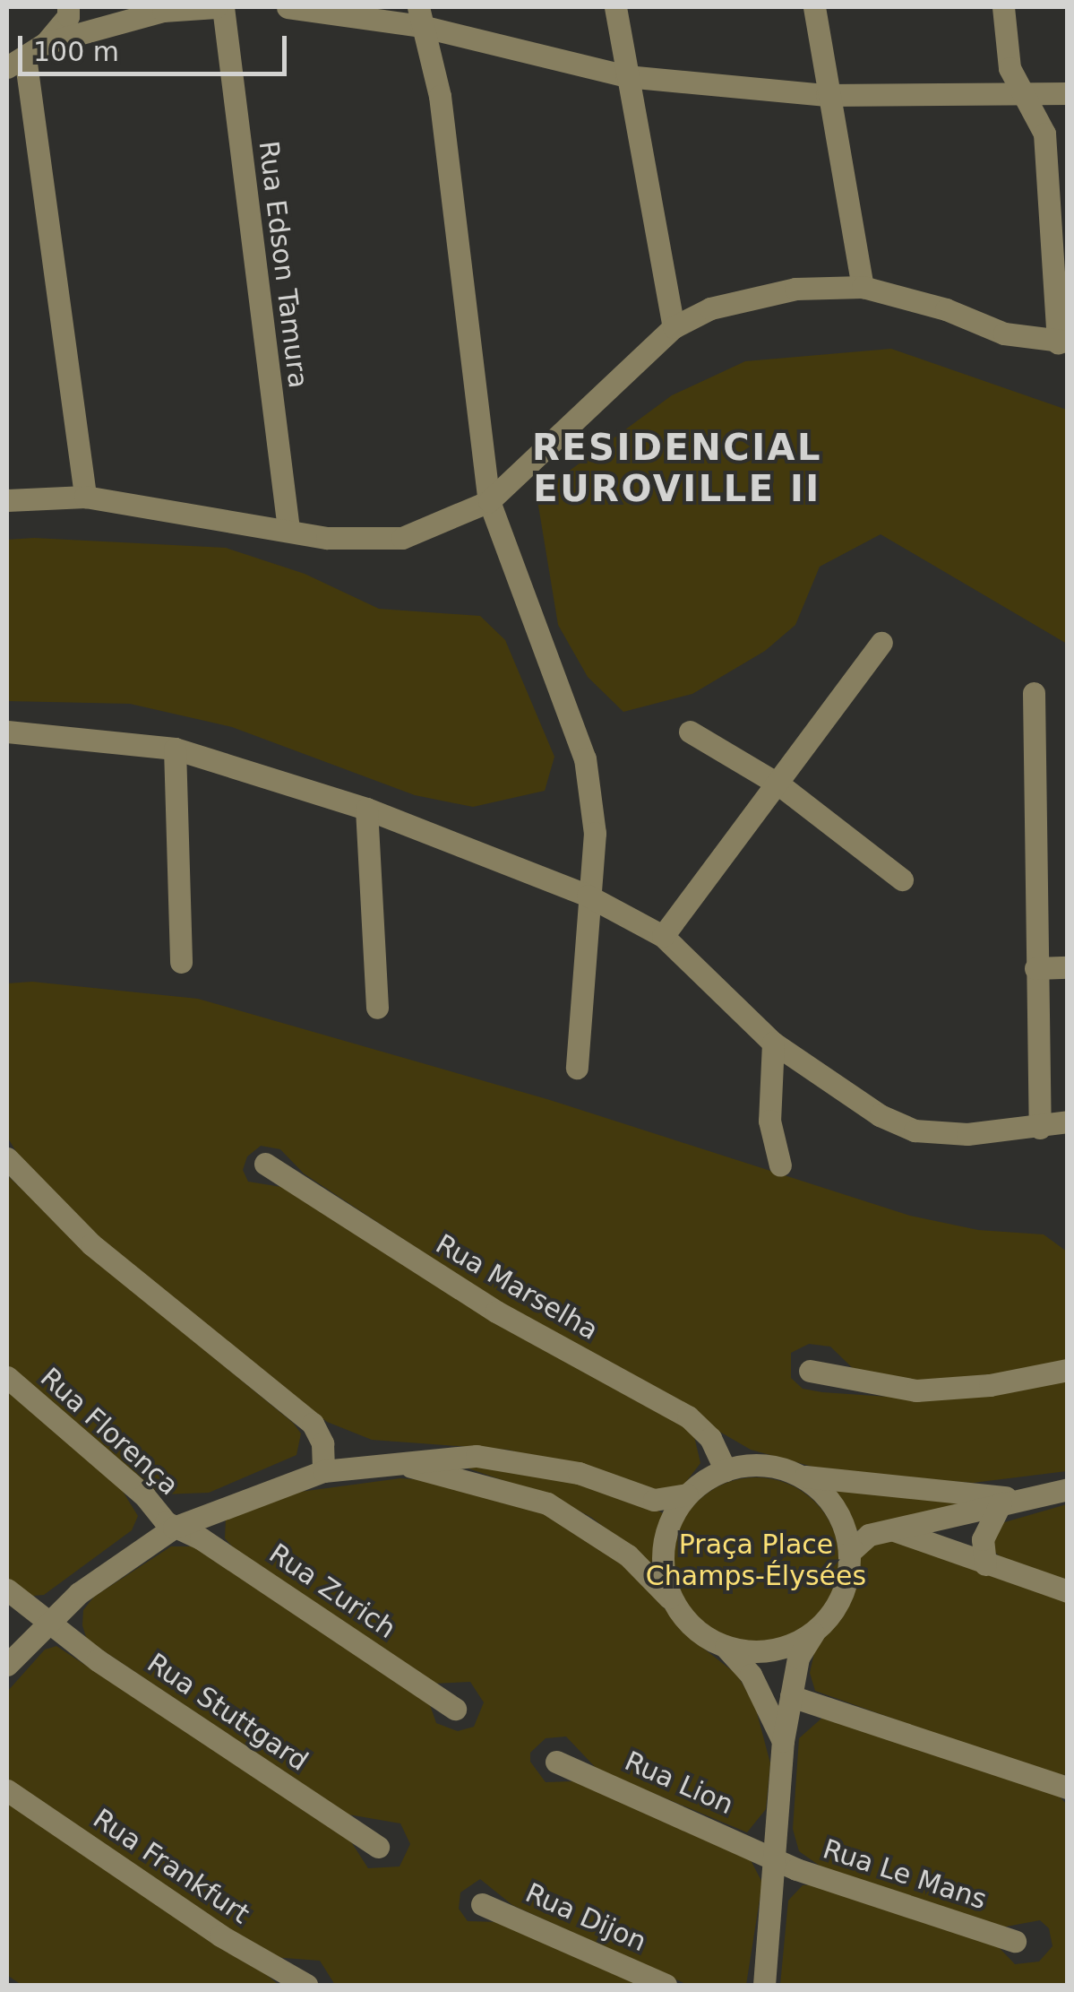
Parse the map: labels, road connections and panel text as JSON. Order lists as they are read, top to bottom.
{
  "streets": {
    "street": [
      "Rua Edson Tamura",
      "Rua Marselha",
      "Rua Florença",
      "Rua Zurich",
      "Rua Stuttgard",
      "Rua Lion",
      "Rua Frankfurt",
      "Rua Le Mans",
      "Rua Dijon"
    ]
  },
  "crossings": [
    ["Rua Florença", "Rua Zurich"],
    ["Rua Lion", "Rua Le Mans"]
  ],
  "districts": ["RESIDENCIAL EUROVILLE II"],
  "parks": ["Praça Place Champs-Élysées"],
  "scale_bar": "100 m"
}
